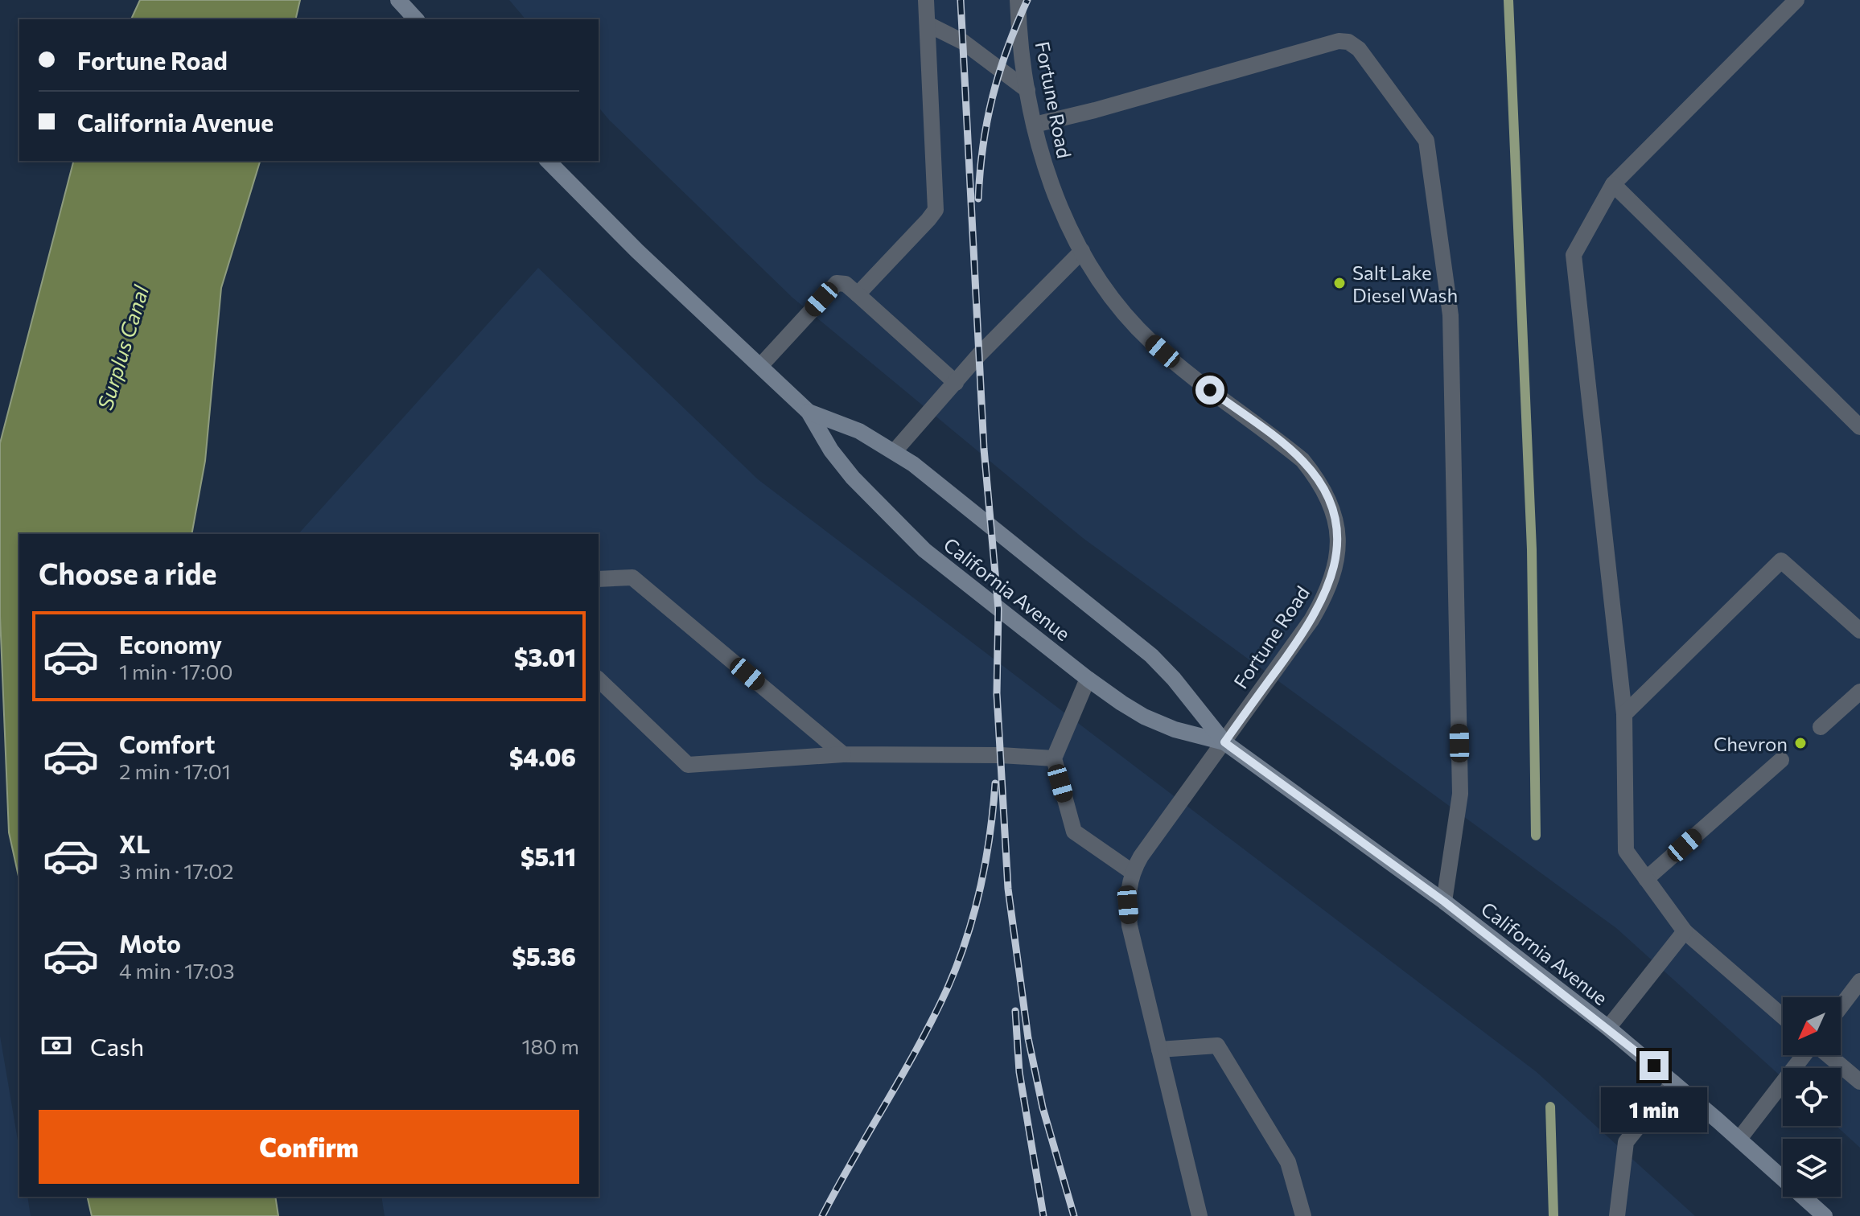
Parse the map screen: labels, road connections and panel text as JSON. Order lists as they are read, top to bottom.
{
  "streets": {
    "main road": ["California Avenue"],
    "street": ["Fortune Road"]
  },
  "crossings": [
    ["Fortune Road", "California Avenue"]
  ],
  "water": ["Surplus Canal"],
  "places": ["Salt Lake Diesel Wash", "Chevron"],
  "north": "bottom left",
  "page": {
    "banner": ["Fortune Road", "California Avenue"],
    "heading": "Choose a ride",
    "list": [
      {
        "name": "Economy",
        "note": "1 min · 17:00",
        "value": "$3.01"
      },
      {
        "name": "Comfort",
        "note": "2 min · 17:01",
        "value": "$4.06"
      },
      {
        "name": "XL",
        "note": "3 min · 17:02",
        "value": "$5.11"
      },
      {
        "name": "Moto",
        "note": "4 min · 17:03",
        "value": "$5.36"
      }
    ],
    "pay": ["Cash", "180 m"],
    "bubble": "1 min",
    "buttons": "Confirm"
  }
}
